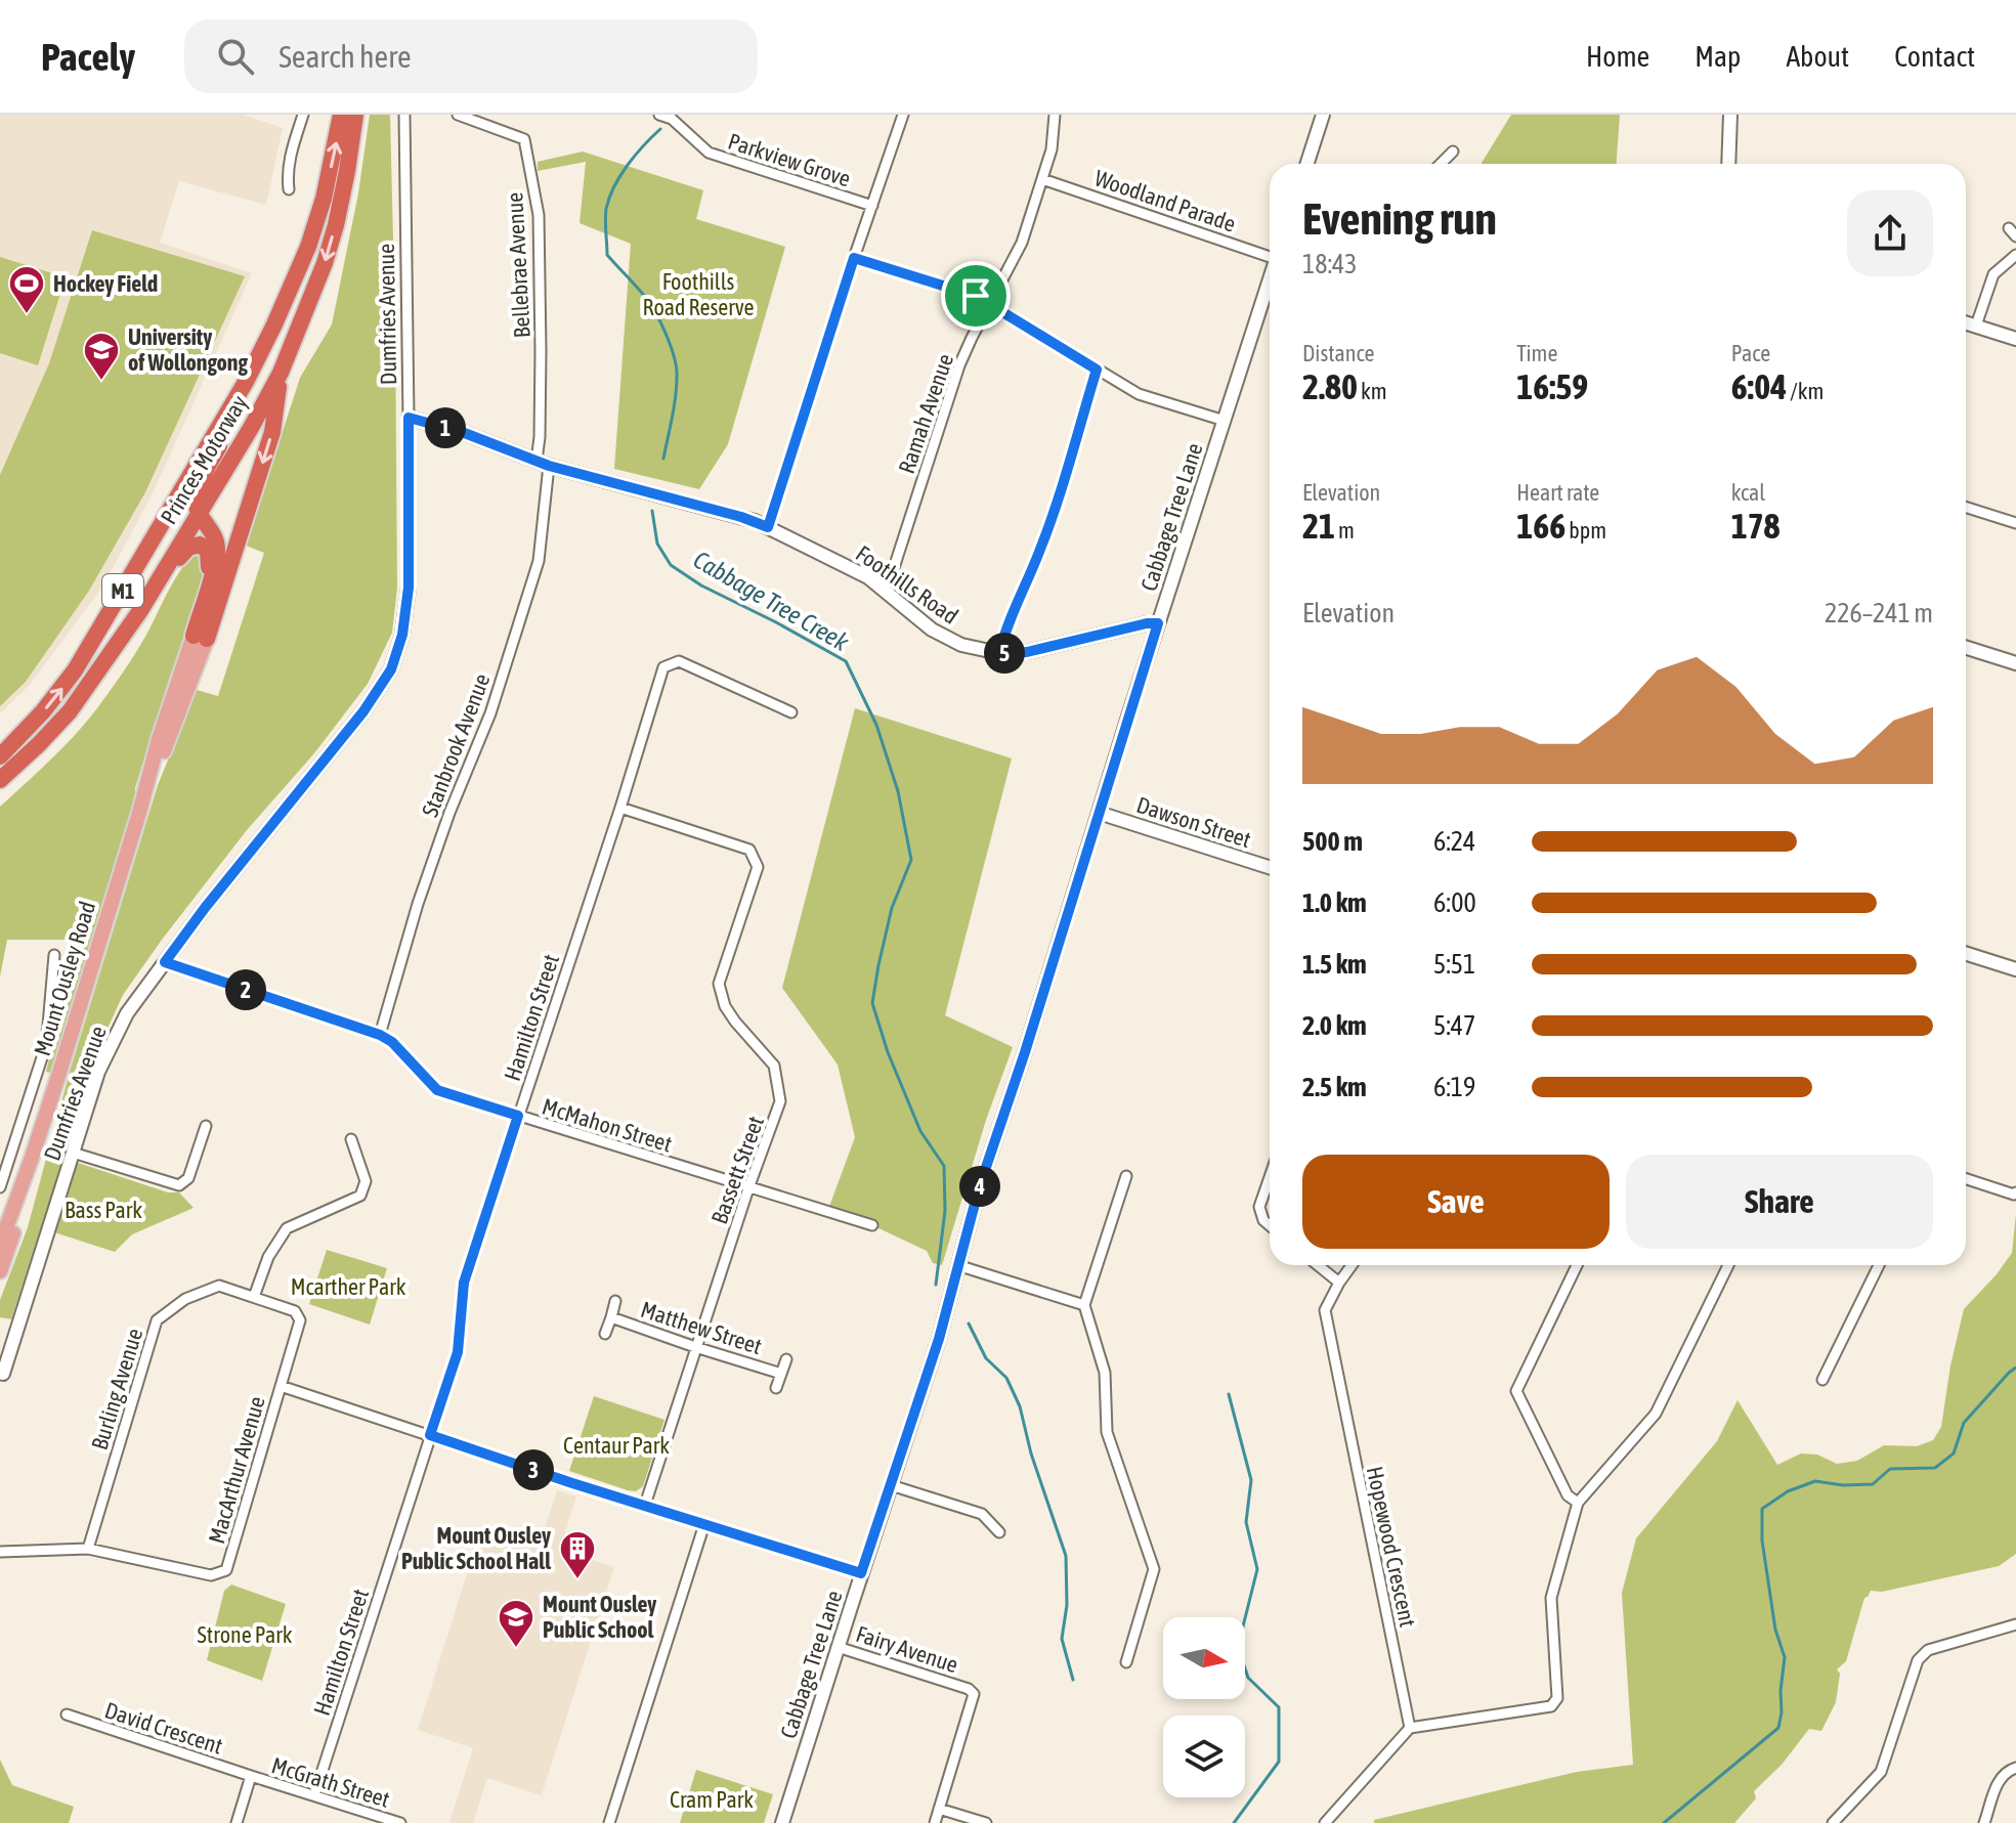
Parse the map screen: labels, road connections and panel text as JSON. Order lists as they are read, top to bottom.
{
  "streets": {
    "highway": ["Princes Motorway", "M1"],
    "main road": ["Mount Ousley Road"],
    "street": [
      "Parkview Grove",
      "Woodland Parade",
      "Bellebrae Avenue",
      "Dumfries Avenue",
      "Ramah Avenue",
      "Cabbage Tree Lane",
      "Foothills Road",
      "Stanbrook Avenue",
      "Dawson Street",
      "Hamilton Street",
      "McMahon Street",
      "Bassett Street",
      "Matthew Street",
      "Burling Avenue",
      "MacArthur Avenue",
      "Hopewood Crescent",
      "Fairy Avenue",
      "David Crescent",
      "McGrath Street"
    ]
  },
  "crossings": [
    ["Woodland Parade", "Ramah Avenue"],
    ["Bellebrae Avenue", "Foothills Road"],
    ["Bellebrae Avenue", "Stanbrook Avenue"],
    ["Dumfries Avenue", "Foothills Road"],
    ["Dumfries Avenue", "McMahon Street"],
    ["Ramah Avenue", "Foothills Road"],
    ["Cabbage Tree Lane", "Foothills Road"],
    ["Cabbage Tree Lane", "Dawson Street"],
    ["Cabbage Tree Lane", "Fairy Avenue"],
    ["Foothills Road", "Stanbrook Avenue"],
    ["Stanbrook Avenue", "McMahon Street"],
    ["Hamilton Street", "McMahon Street"],
    ["Hamilton Street", "Bassett Street"],
    ["Hamilton Street", "McGrath Street"],
    ["McMahon Street", "Bassett Street"],
    ["Bassett Street", "Matthew Street"],
    ["Burling Avenue", "MacArthur Avenue"],
    ["David Crescent", "McGrath Street"]
  ],
  "water": ["Cabbage Tree Creek"],
  "parks": [
    "Foothills Road Reserve",
    "Bass Park",
    "Mcarther Park",
    "Centaur Park",
    "Strone Park",
    "Cram Park"
  ],
  "places": {
    "sports": ["Hockey Field"],
    "school or university": ["University of Wollongong", "Mount Ousley Public School"],
    "building": ["Mount Ousley Public School Hall"]
  },
  "north": "right",
  "page": {
    "header": "Pacely",
    "search": "Search here",
    "nav": [
      "Home",
      "Map",
      "About",
      "Contact"
    ],
    "heading": ["Evening run", "18:43"],
    "stats": [
      ["Distance", "2.80 km"],
      ["Time", "16:59"],
      ["Pace", "6:04 /km"],
      ["Elevation", "21 m"],
      ["Heart rate", "166 bpm"],
      ["kcal", "178"]
    ],
    "pins": [
      "1",
      "5",
      "2",
      "4",
      "3"
    ],
    "chart": ["Elevation", "226–241 m"],
    "list": [
      {
        "name": "500 m",
        "note": "6:24"
      },
      {
        "name": "1.0 km",
        "note": "6:00"
      },
      {
        "name": "1.5 km",
        "note": "5:51"
      },
      {
        "name": "2.0 km",
        "note": "5:47"
      },
      {
        "name": "2.5 km",
        "note": "6:19"
      }
    ],
    "buttons": ["Save", "Share"]
  }
}
